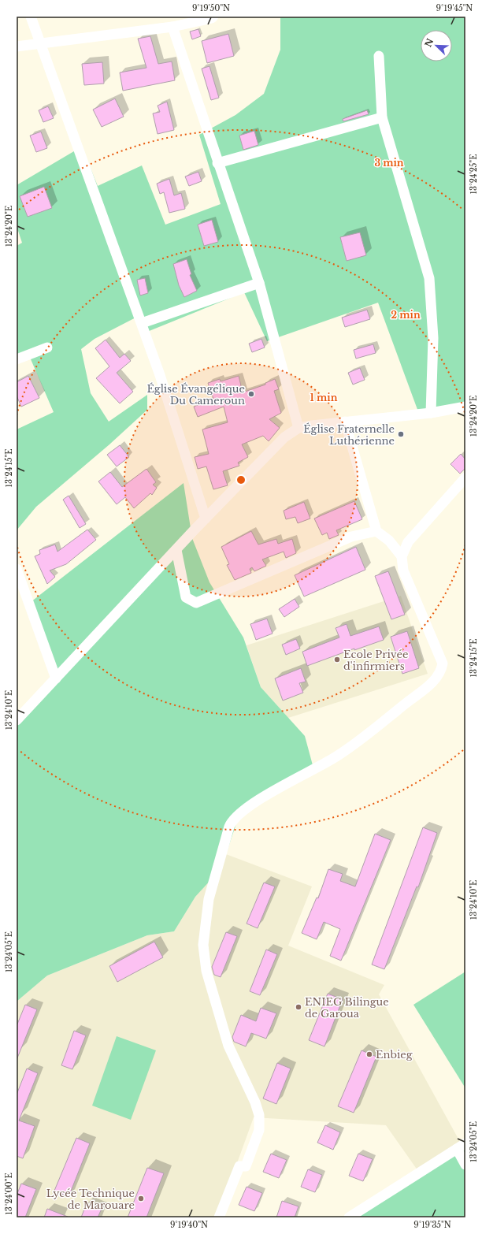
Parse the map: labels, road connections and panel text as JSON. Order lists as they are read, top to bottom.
{
  "places": [
    "Église Évangélique Du Cameroun",
    "Église Fraternelle Luthérienne",
    "Ecole Privée d'infirmiers",
    "ENIEG Bilingue de Garoua",
    "Enbieg",
    "Lycée Technique de Marouare"
  ],
  "north": "top left",
  "coordinates": [
    "9°19'50\"N",
    "9°19'45\"N",
    "13°24'25\"E",
    "13°24'20\"E",
    "13°24'15\"E",
    "13°24'10\"E",
    "13°24'05\"E",
    "13°24'00\"E",
    "9°19'40\"N",
    "9°19'35\"N"
  ],
  "rings": ["3 min", "2 min", "1 min"]
}
